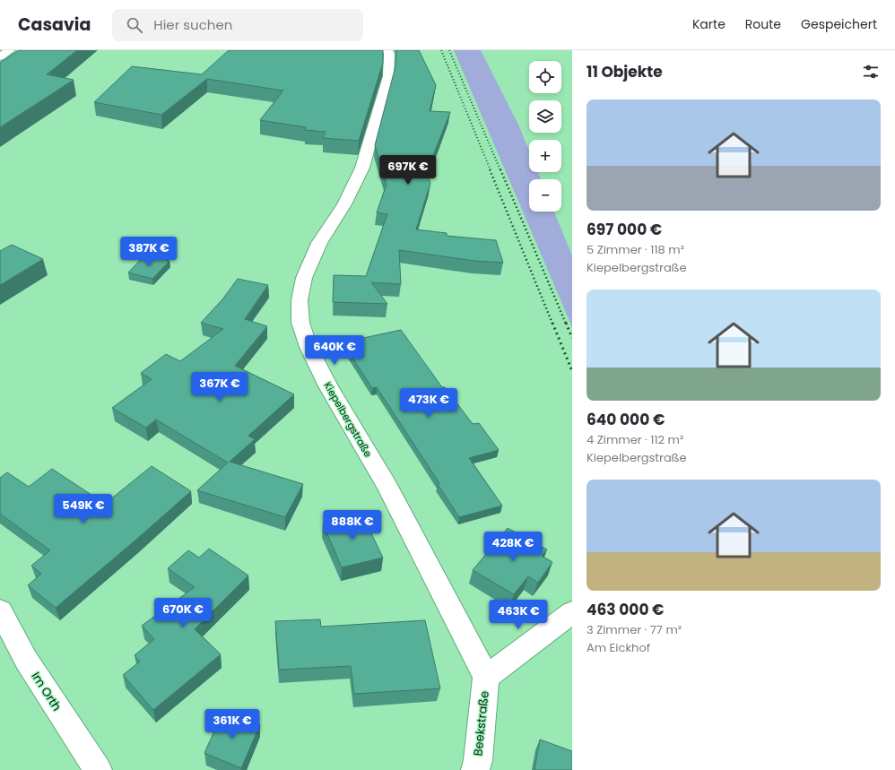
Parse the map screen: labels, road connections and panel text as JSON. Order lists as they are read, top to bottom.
{
  "streets": {
    "street": ["Kiepelbergstraße", "Im Orth", "Beekstraße"]
  },
  "crossings": [
    ["Kiepelbergstraße", "Beekstraße"]
  ],
  "page": {
    "header": "Casavia",
    "search": "Hier suchen",
    "nav": ["Karte", "Route", "Gespeichert"],
    "heading": "11 Objekte",
    "map_buttons": ["+", "−"],
    "list": [
      {
        "name": "697 000 €",
        "note": "5 Zimmer · 118 m² · Kiepelbergstraße"
      },
      {
        "name": "640 000 €",
        "note": "4 Zimmer · 112 m² · Kiepelbergstraße"
      },
      {
        "name": "463 000 €",
        "note": "3 Zimmer · 77 m² · Am Eickhof"
      }
    ],
    "price": [
      "697K €",
      "387K €",
      "640K €",
      "367K €",
      "473K €",
      "549K €",
      "888K €",
      "428K €",
      "670K €",
      "463K €",
      "361K €"
    ]
  }
}
